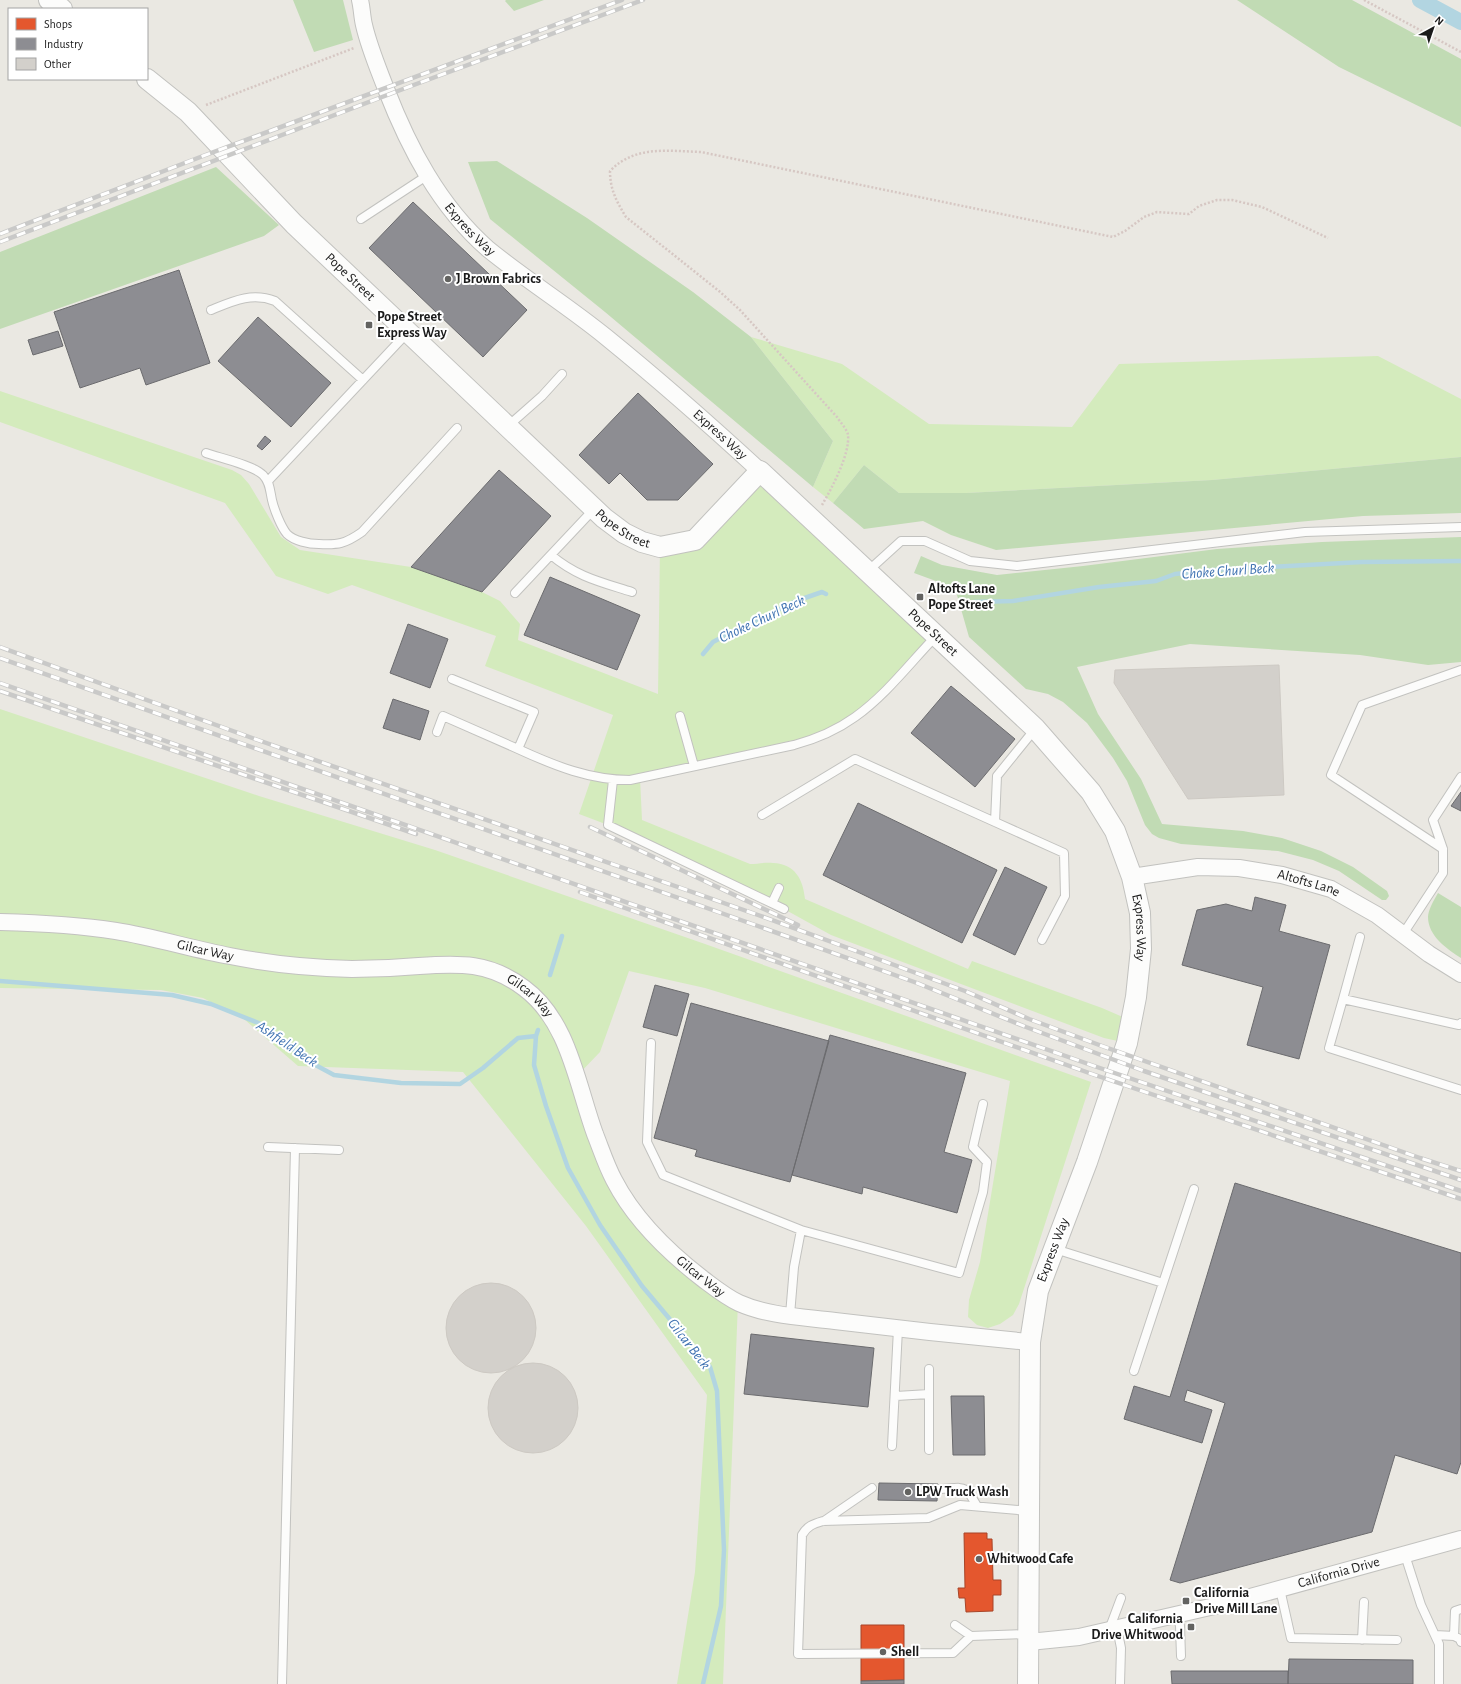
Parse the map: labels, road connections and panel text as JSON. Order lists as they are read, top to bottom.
{
  "streets": {
    "street": [
      "Express Way",
      "Pope Street",
      "Altofts Lane",
      "Gilcar Way",
      "California Drive"
    ]
  },
  "crossings": [
    ["Express Way", "Pope Street"],
    ["Express Way", "Altofts Lane"],
    ["Express Way", "Gilcar Way"],
    ["Express Way", "California Drive"],
    ["Pope Street", "Altofts Lane"]
  ],
  "water": ["Choke Churl Beck", "Ashfield Beck", "Gilcar Beck"],
  "places": {
    "other": [
      "J Brown Fabrics",
      "LPW Truck Wash",
      "Whitwood Cafe",
      "Shell"
    ],
    "transit": [
      "Pope Street Express Way",
      "Altofts Lane Pope Street",
      "California Drive Mill Lane",
      "California Drive Whitwood"
    ]
  },
  "legend": ["Shops", "Industry", "Other"],
  "north": "top right"
}
